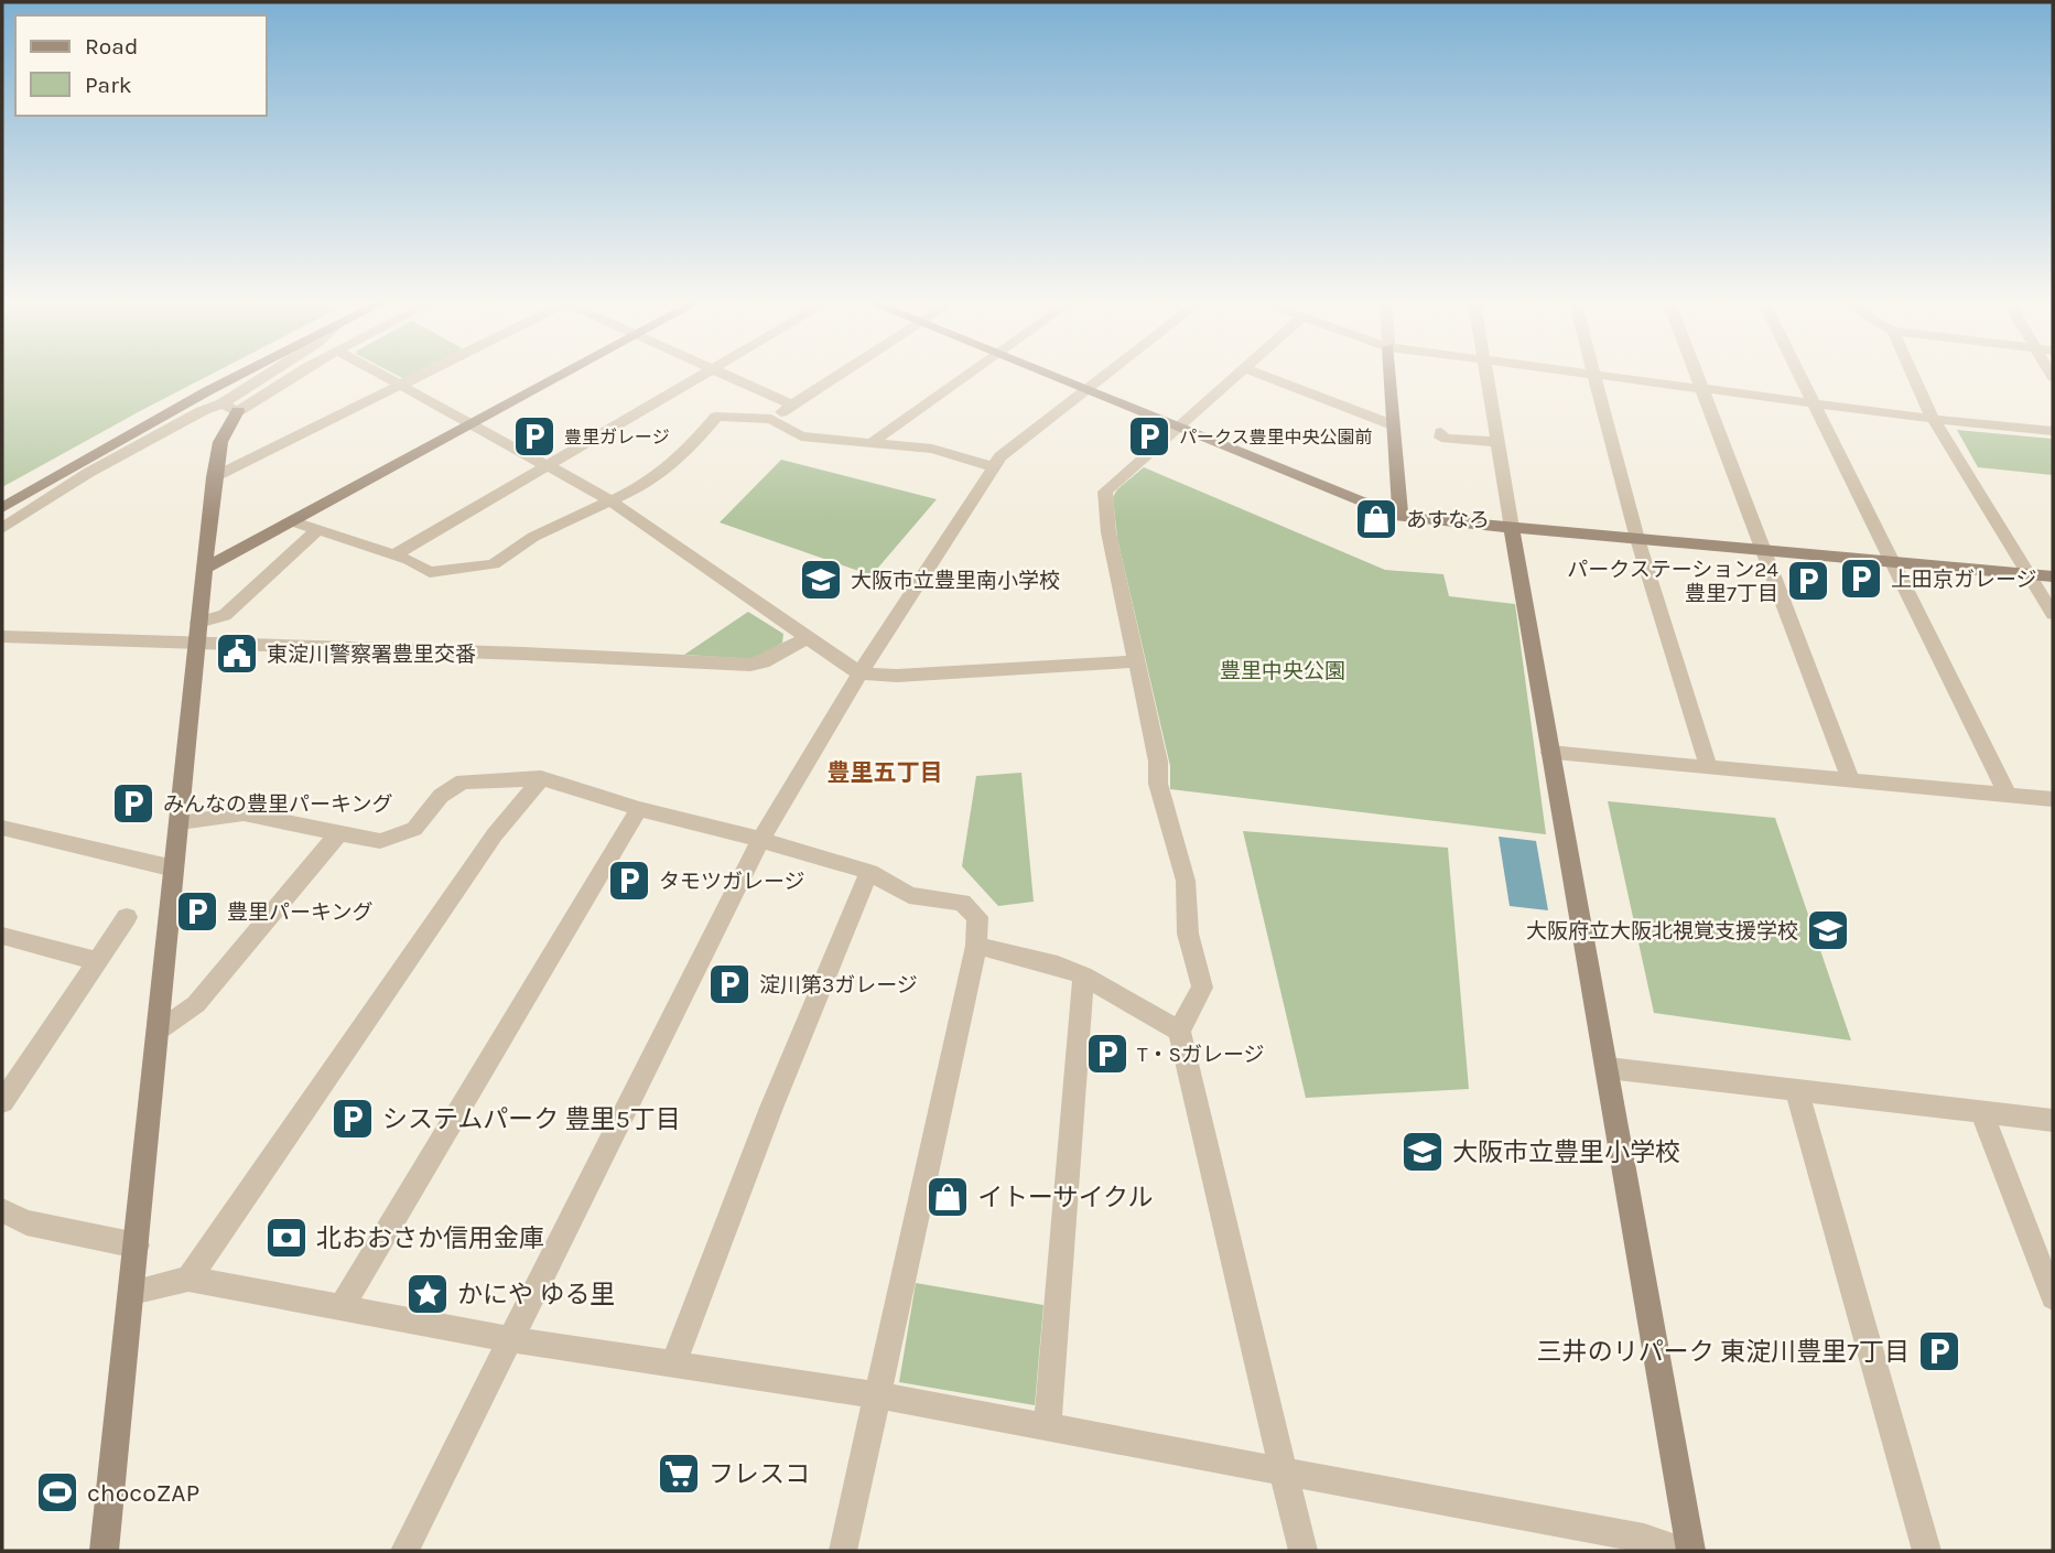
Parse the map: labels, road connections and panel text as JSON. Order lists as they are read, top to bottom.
{
  "districts": ["豊里五丁目"],
  "parks": ["豊里中央公園"],
  "places": {
    "parking": [
      "豊里ガレージ",
      "パークス豊里中央公園前",
      "上田京ガレージ",
      "パークステーション24 豊里7丁目",
      "みんなの豊里パーキング",
      "タモツガレージ",
      "豊里パーキング",
      "淀川第3ガレージ",
      "T・Sガレージ",
      "システムパーク 豊里5丁目",
      "三井のリパーク 東淀川豊里7丁目"
    ],
    "shop": ["あすなろ", "イトーサイクル"],
    "school or university": ["大阪市立豊里南小学校", "大阪府立大阪北視覚支援学校", "大阪市立豊里小学校"],
    "public building": ["東淀川警察署豊里交番"],
    "bank": ["北おおさか信用金庫"],
    "place": ["かにや ゆる里"],
    "supermarket": ["フレスコ"],
    "sports": ["chocoZAP"]
  },
  "legend": ["Road", "Park"]
}
